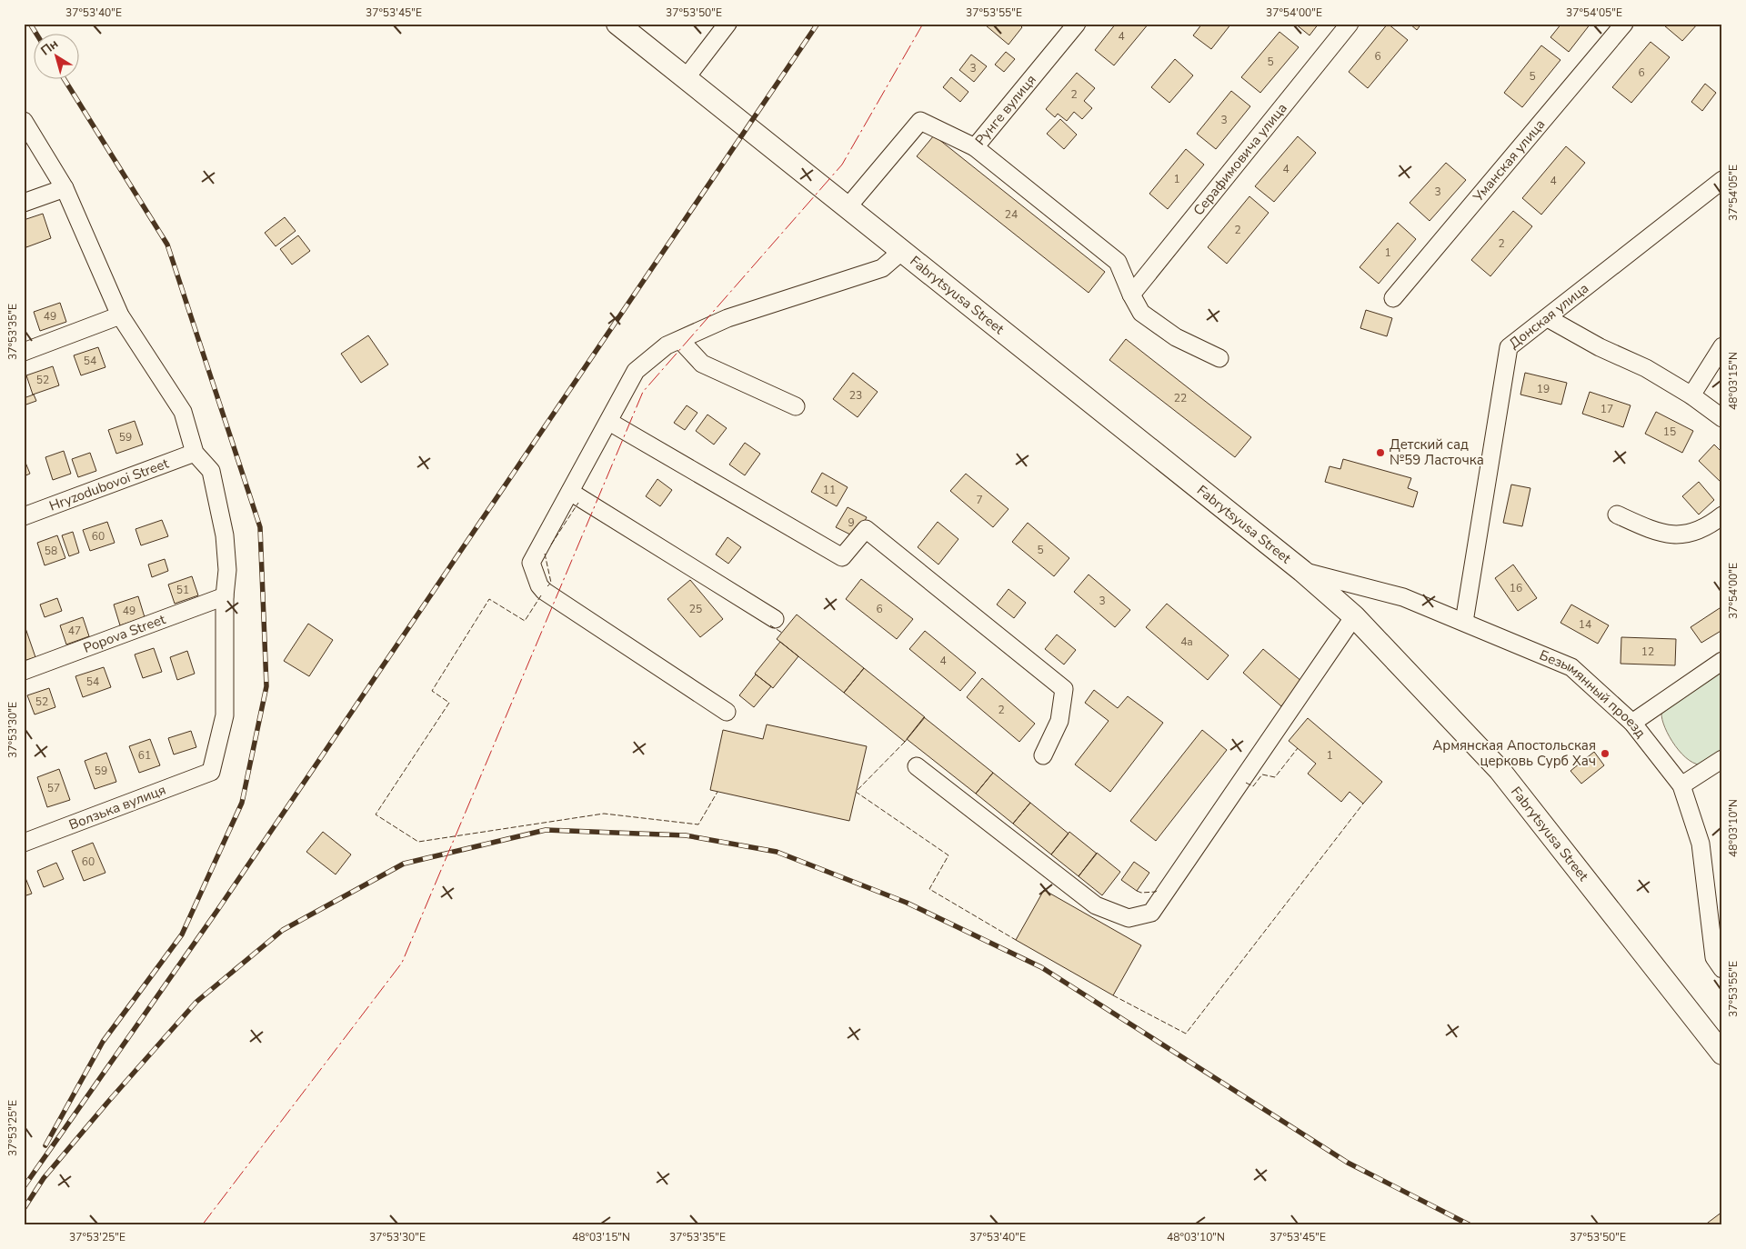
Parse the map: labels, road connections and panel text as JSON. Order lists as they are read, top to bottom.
{
  "streets": {
    "main road": ["Fabrytsyusa Street"],
    "street": [
      "Рунге вулиця",
      "Серафимовича улица",
      "Уманская улица",
      "Донская улица",
      "Hryzodubovoi Street",
      "Popova Street",
      "Безымянный проезд",
      "Волзька вулиця"
    ]
  },
  "crossings": [
    ["Рунге вулиця", "Fabrytsyusa Street"],
    ["Fabrytsyusa Street", "Безымянный проезд"],
    ["Донская улица", "Безымянный проезд"],
    ["Popova Street", "Волзька вулиця"]
  ],
  "places": ["Детский сад №59 Ласточка", "Армянская Апостольская церковь Сурб Хач"],
  "house_numbers": [
    "4",
    "6",
    "5",
    "3",
    "6",
    "5",
    "2",
    "3",
    "4",
    "1",
    "4",
    "3",
    "24",
    "2",
    "2",
    "1",
    "49",
    "54",
    "52",
    "19",
    "23",
    "22",
    "17",
    "15",
    "59",
    "11",
    "7",
    "9",
    "60",
    "5",
    "58",
    "16",
    "51",
    "3",
    "25",
    "6",
    "49",
    "14",
    "47",
    "4а",
    "12",
    "4",
    "54",
    "52",
    "2",
    "61",
    "1",
    "59",
    "57",
    "60"
  ],
  "north": "top left",
  "coordinates": [
    "37°53'40\"E",
    "37°53'45\"E",
    "37°53'50\"E",
    "37°53'55\"E",
    "37°54'00\"E",
    "37°54'05\"E",
    "37°53'35\"E",
    "48°03'15\"N",
    "37°53'30\"E",
    "48°03'10\"N",
    "37°53'25\"E"
  ]
}
